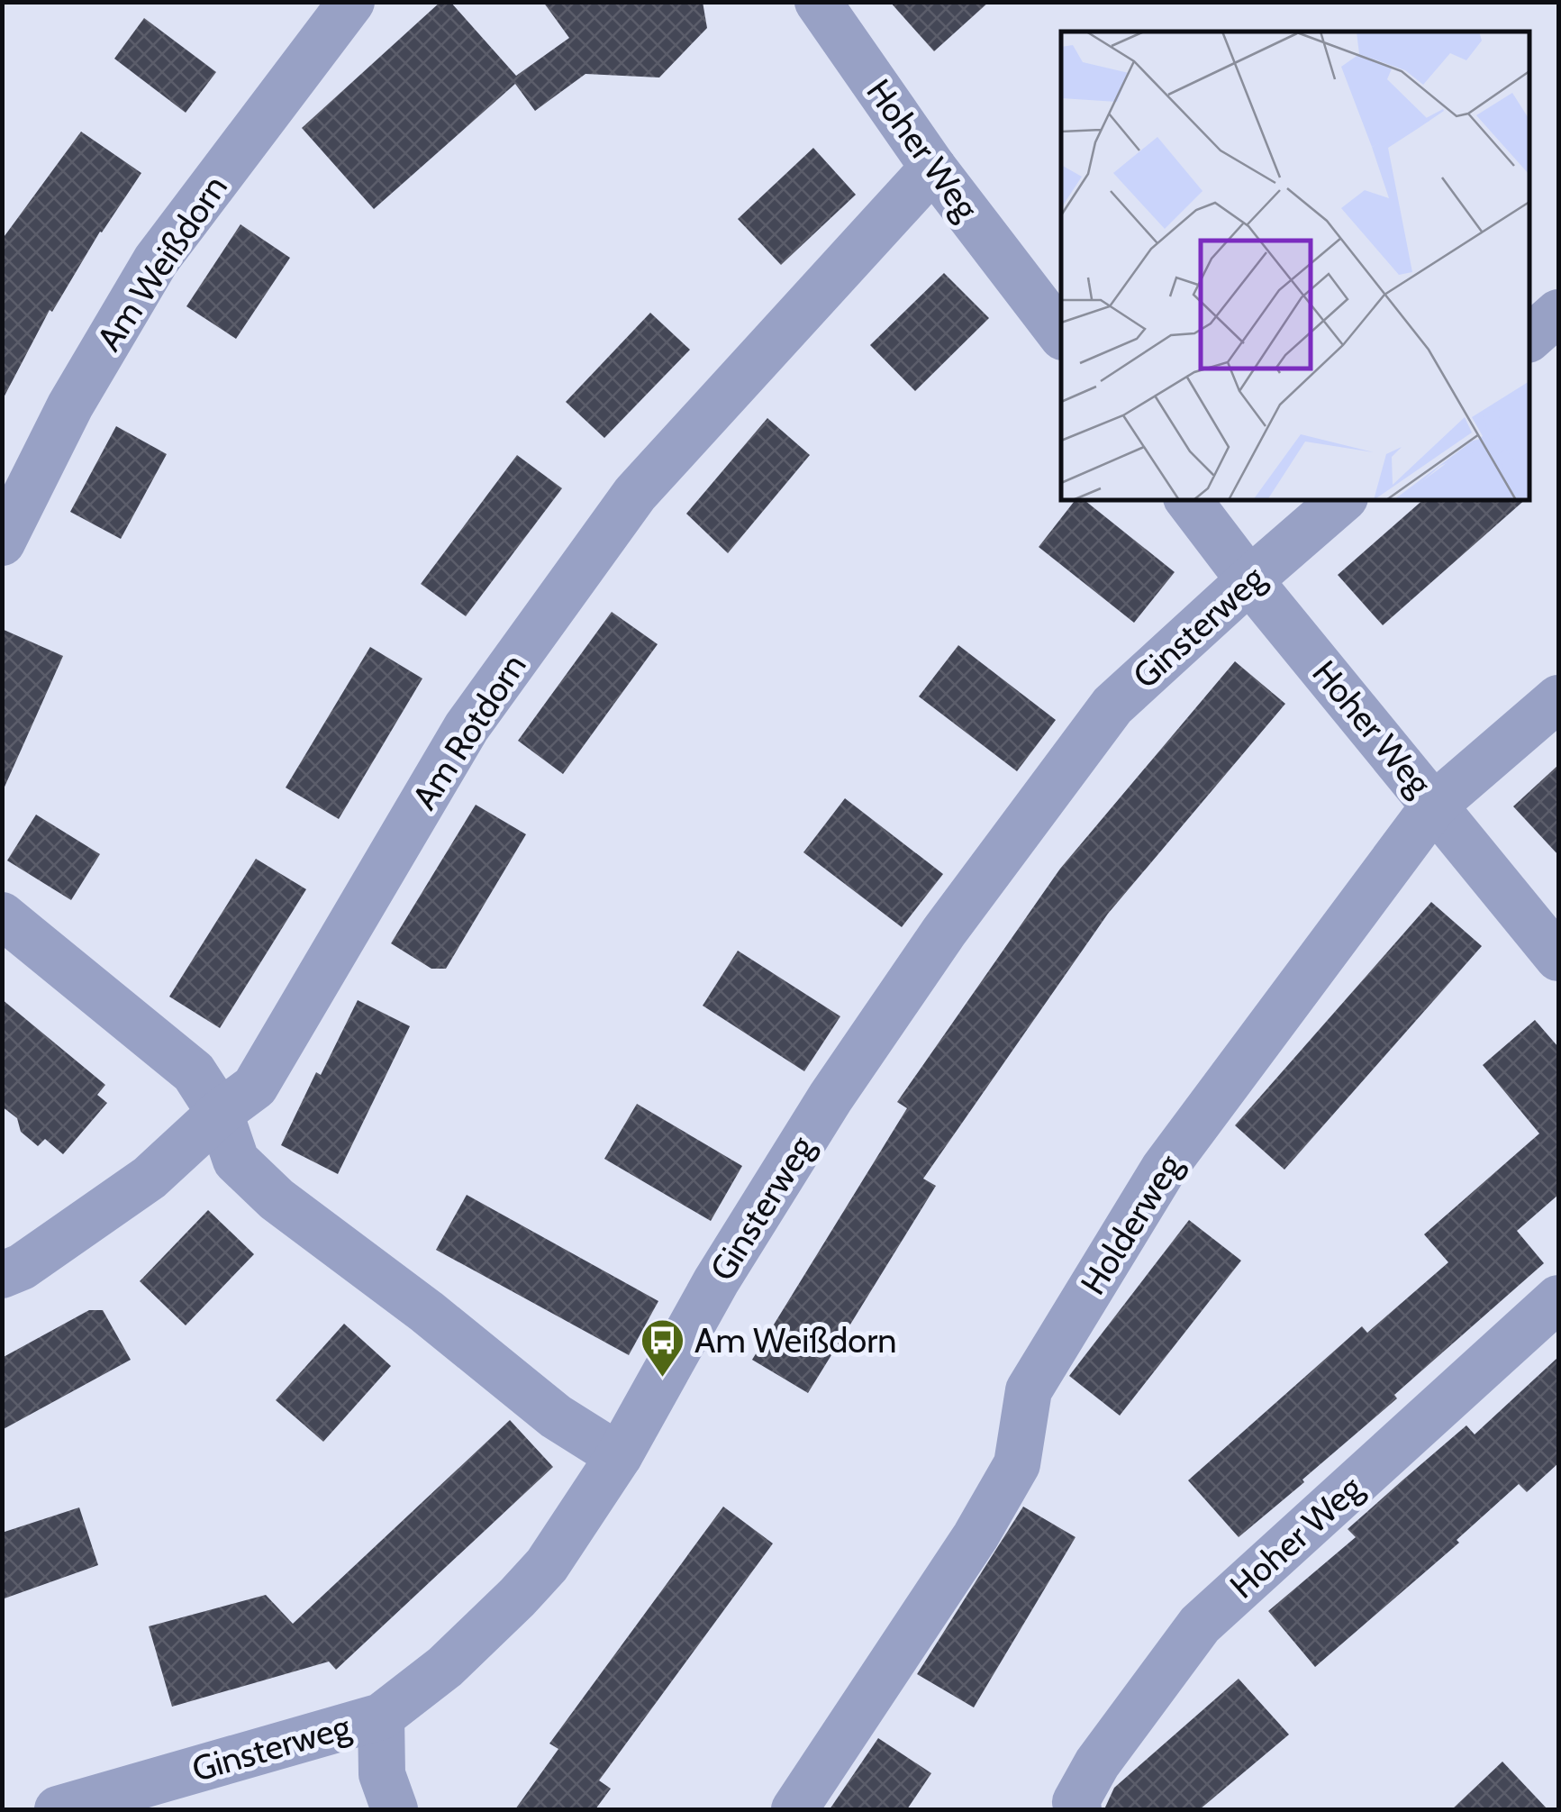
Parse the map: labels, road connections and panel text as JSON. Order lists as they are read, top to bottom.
{
  "streets": {
    "street": [
      "Hoher Weg",
      "Am Weißdorn",
      "Ginsterweg",
      "Am Rotdorn",
      "Holderweg"
    ]
  },
  "crossings": [
    ["Hoher Weg", "Ginsterweg"],
    ["Hoher Weg", "Am Rotdorn"],
    ["Hoher Weg", "Holderweg"]
  ],
  "places": {
    "bus stop": ["Am Weißdorn"]
  }
}
